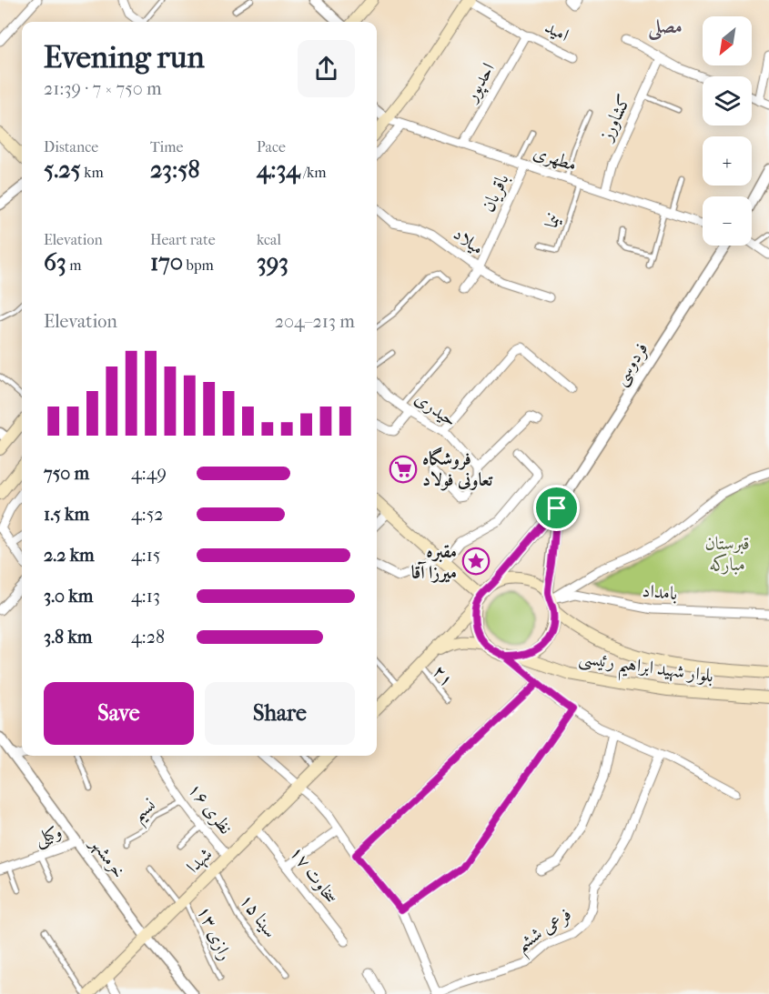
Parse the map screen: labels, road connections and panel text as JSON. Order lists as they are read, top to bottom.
{
  "streets": {
    "main road": ["بلوار شهید ابراهیم رئیسی", "شهدا"],
    "street": [
      "امید",
      "احدپور",
      "کشاورز",
      "مطهری",
      "باقریان",
      "میلاد",
      "فردوسی",
      "حیدری",
      "بامداد",
      "نظری ۱۶",
      "وکیلی",
      "خرمشهر",
      "سخاوت ۱۷",
      "فرعی ششم"
    ],
    "lane": [
      "نیما",
      "۲۱",
      "نسیم",
      "سینا ۱۵",
      "رازی ۱۳"
    ]
  },
  "crossings": [
    ["امید", "احدپور"],
    ["احدپور", "مطهری"],
    ["کشاورز", "مطهری"],
    ["مطهری", "باقریان"],
    ["مطهری", "نیما"],
    ["باقریان", "میلاد"],
    ["فردوسی", "بامداد"],
    ["فردوسی", "بلوار شهید ابراهیم رئیسی"],
    ["بامداد", "بلوار شهید ابراهیم رئیسی"],
    ["نظری ۱۶", "نسیم"],
    ["نظری ۱۶", "شهدا"],
    ["وکیلی", "خرمشهر"],
    ["خرمشهر", "شهدا"],
    ["شهدا", "سخاوت ۱۷"],
    ["شهدا", "سینا ۱۵"],
    ["شهدا", "رازی ۱۳"]
  ],
  "districts": ["مصلی"],
  "parks": ["قبرستان مبارکه"],
  "places": {
    "supermarket": ["فروشگاه تعاونی فولاد"],
    "place": ["مقبره میرزا آقا"]
  },
  "north": "bottom left",
  "page": {
    "map_buttons": ["+", "−"],
    "heading": ["Evening run", "21:39 · 7 × 750 m"],
    "stats": [
      ["Distance", "5.25 km"],
      ["Time", "23:58"],
      ["Pace", "4:34 /km"],
      ["Elevation", "63 m"],
      ["Heart rate", "170 bpm"],
      ["kcal", "393"]
    ],
    "chart": ["Elevation", "204–213 m"],
    "list": [
      {
        "name": "750 m",
        "note": "4:49"
      },
      {
        "name": "1.5 km",
        "note": "4:52"
      },
      {
        "name": "2.2 km",
        "note": "4:15"
      },
      {
        "name": "3.0 km",
        "note": "4:13"
      },
      {
        "name": "3.8 km",
        "note": "4:28"
      }
    ],
    "buttons": ["Save", "Share"]
  }
}
